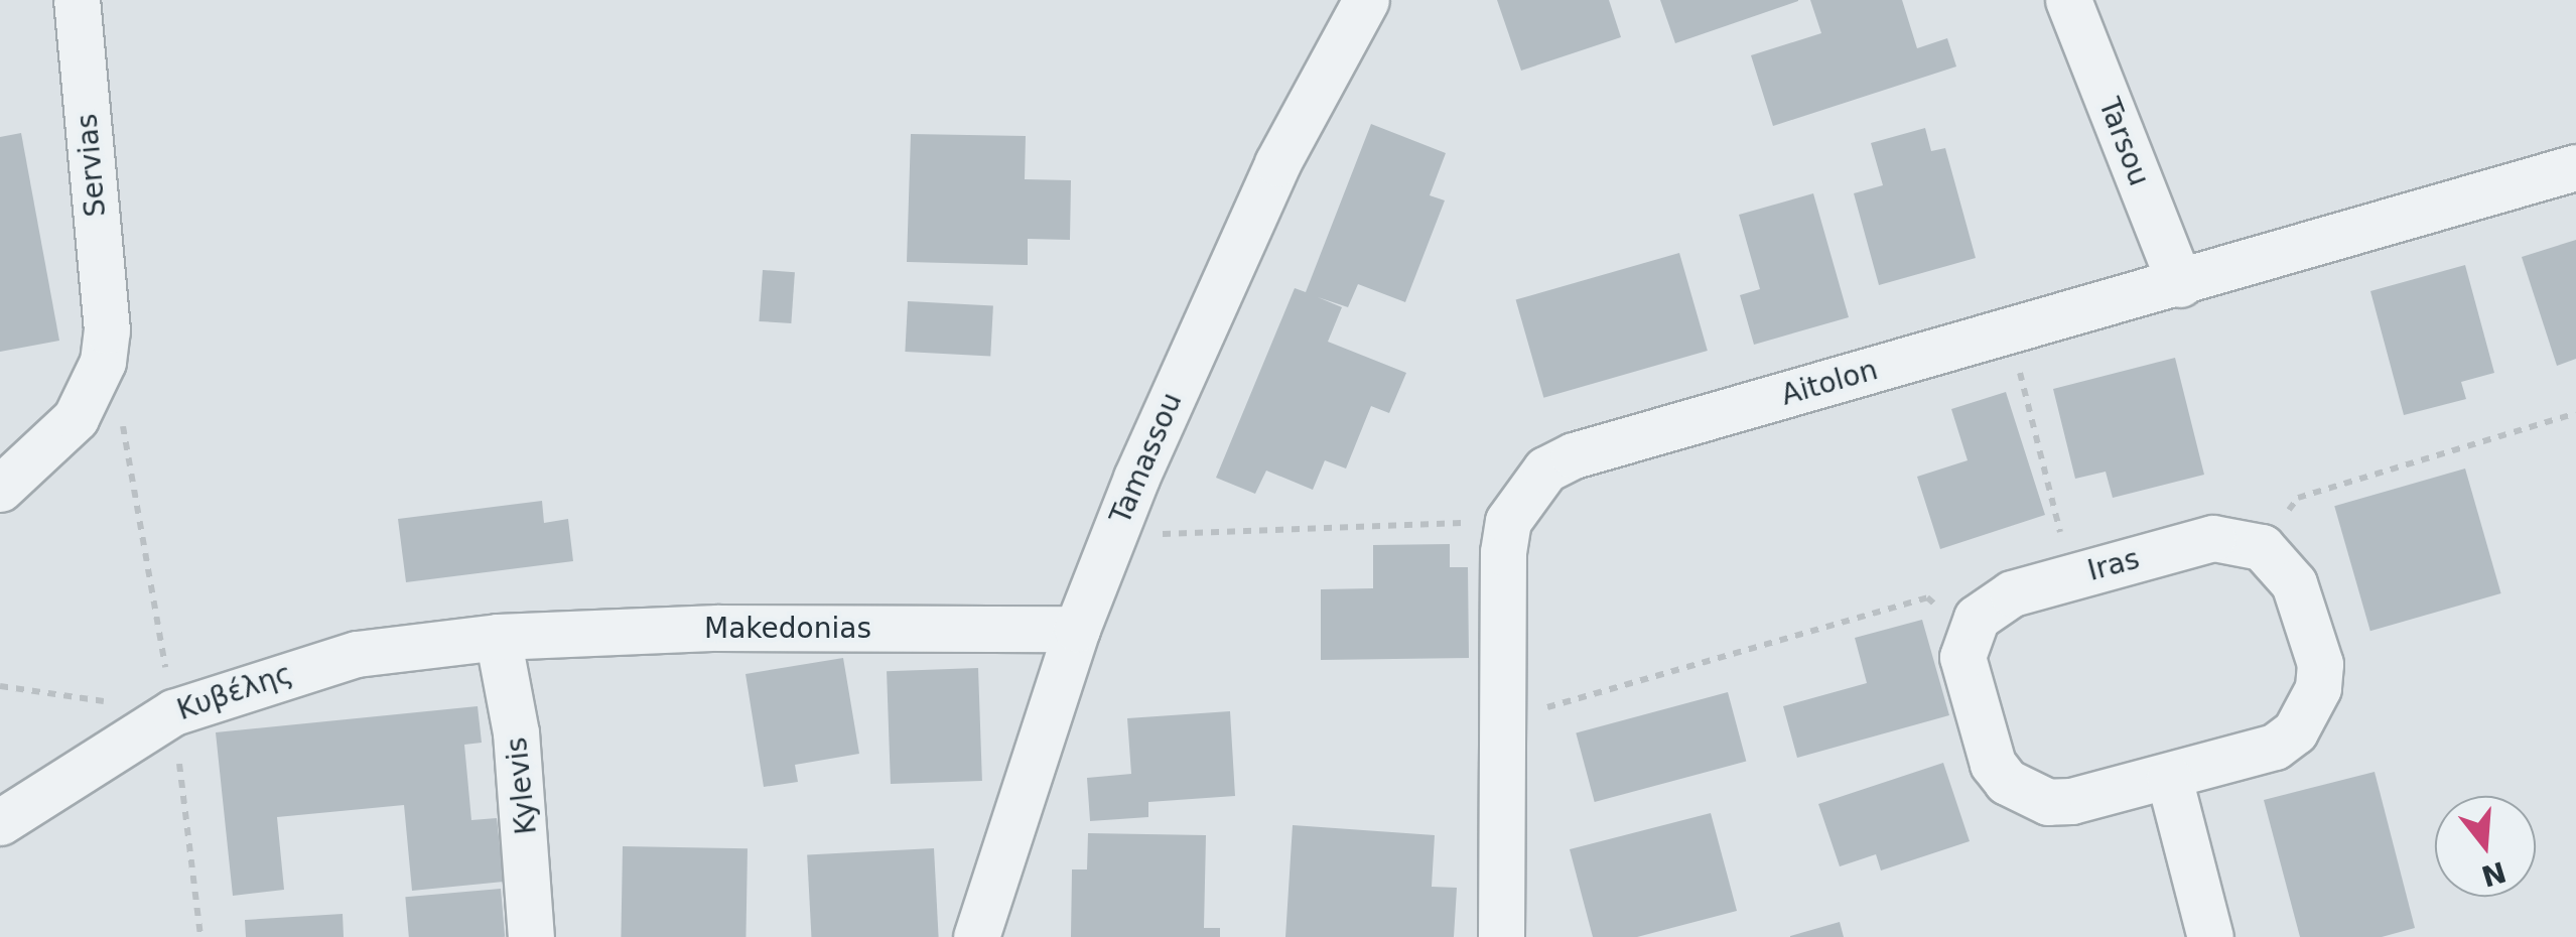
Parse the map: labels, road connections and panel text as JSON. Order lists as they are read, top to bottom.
{
  "streets": {
    "street": [
      "Tarsou",
      "Servias",
      "Aitolon",
      "Tamassou",
      "Iras",
      "Makedonias",
      "Κυβέλης",
      "Kylevis"
    ]
  },
  "crossings": [
    ["Tarsou", "Aitolon"],
    ["Tamassou", "Makedonias"],
    ["Makedonias", "Κυβέλης"],
    ["Makedonias", "Kylevis"],
    ["Κυβέλης", "Kylevis"]
  ],
  "north": "bottom"
}
